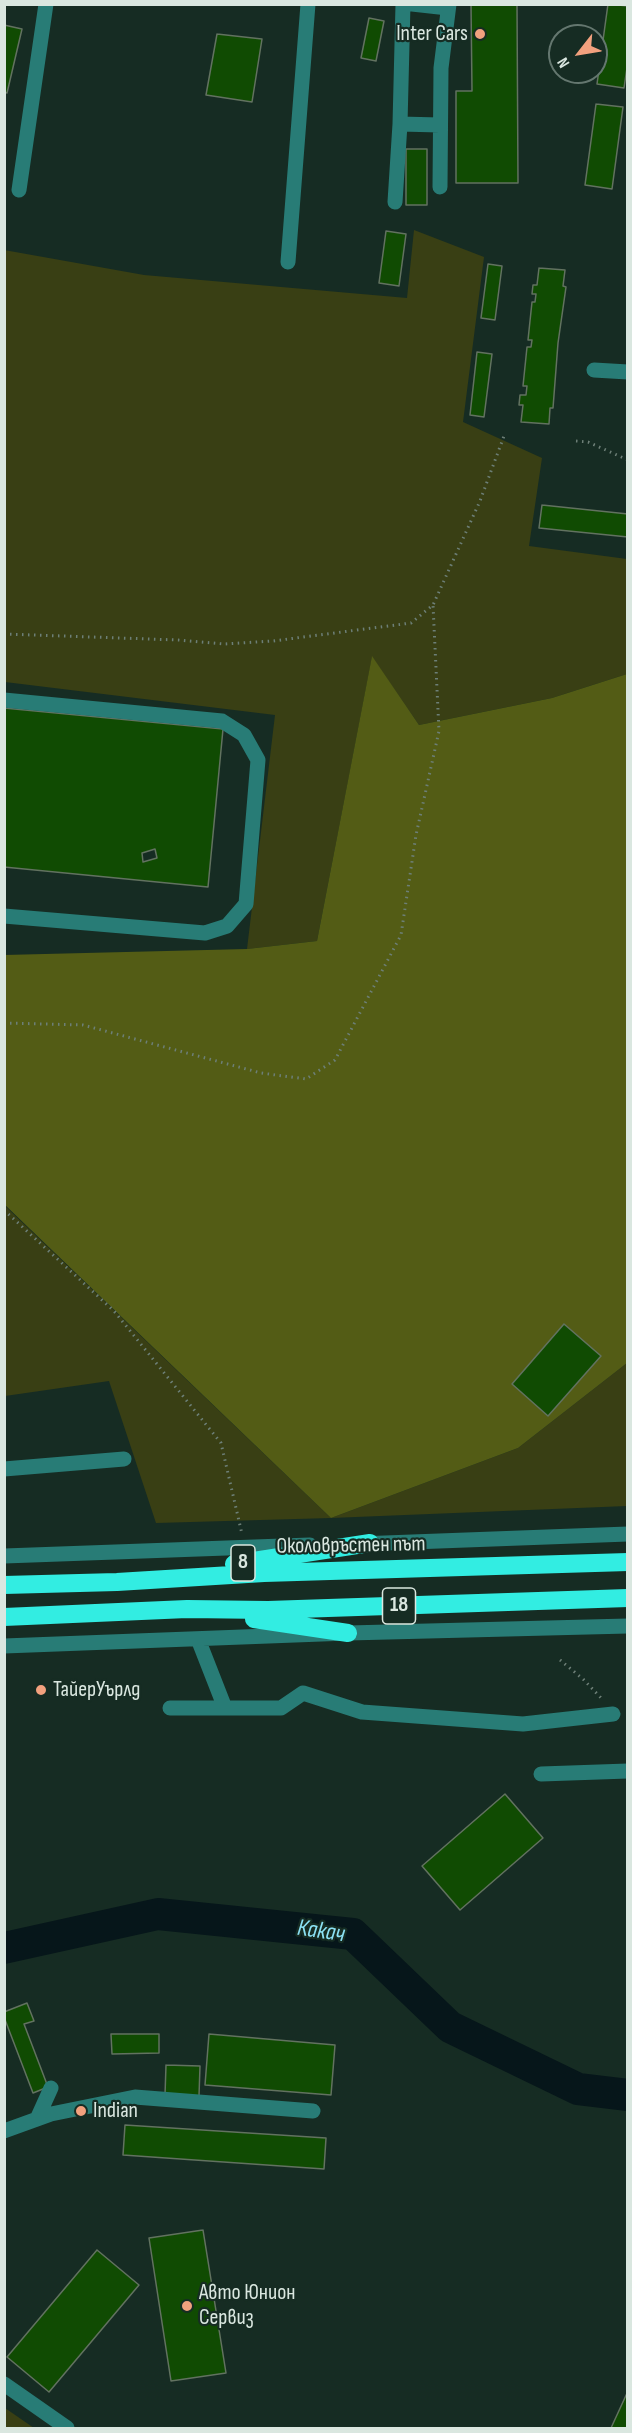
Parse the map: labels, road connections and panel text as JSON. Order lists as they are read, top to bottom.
{
  "streets": {
    "highway": ["Околовръстен път", "8", "18"]
  },
  "crossings": [
    ["Околовръстен път", "8"]
  ],
  "water": ["Какач"],
  "places": [
    "Inter Cars",
    "ТайерУърлд",
    "Indian",
    "Авто Юнион Сервиз"
  ],
  "north": "bottom left"
}
